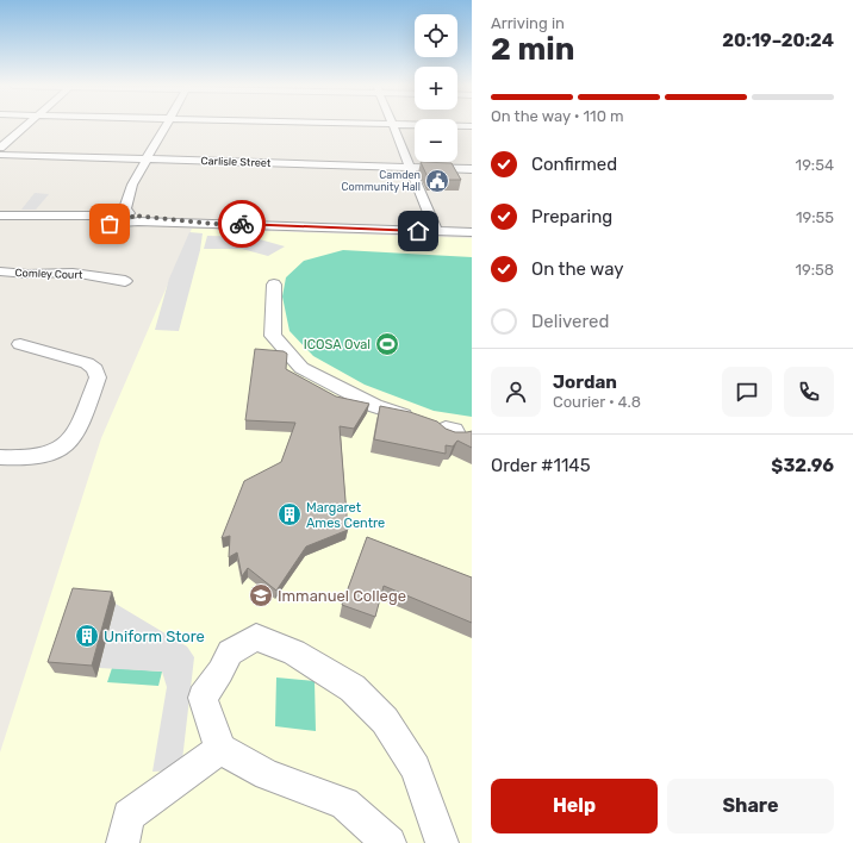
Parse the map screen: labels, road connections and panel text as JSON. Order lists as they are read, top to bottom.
{
  "streets": {
    "street": ["Carlisle Street", "Comley Court"]
  },
  "places": {
    "public building": ["Camden Community Hall"],
    "sports": ["ICOSA Oval"],
    "building": ["Margaret Ames Centre", "Uniform Store"],
    "school or university": ["Immanuel College"]
  },
  "page": {
    "heading": ["2 min", "Arriving in", "20:19–20:24"],
    "panel": [
      "Jordan",
      "Courier · 4.8",
      "Order #1145",
      "$32.96"
    ],
    "map_buttons": ["+", "−"],
    "bar": "On the way · 110 m",
    "list": [
      ["Confirmed", "19:54"],
      ["Preparing", "19:55"],
      ["On the way", "19:58"],
      "Delivered"
    ],
    "buttons": ["Help", "Share"]
  }
}
